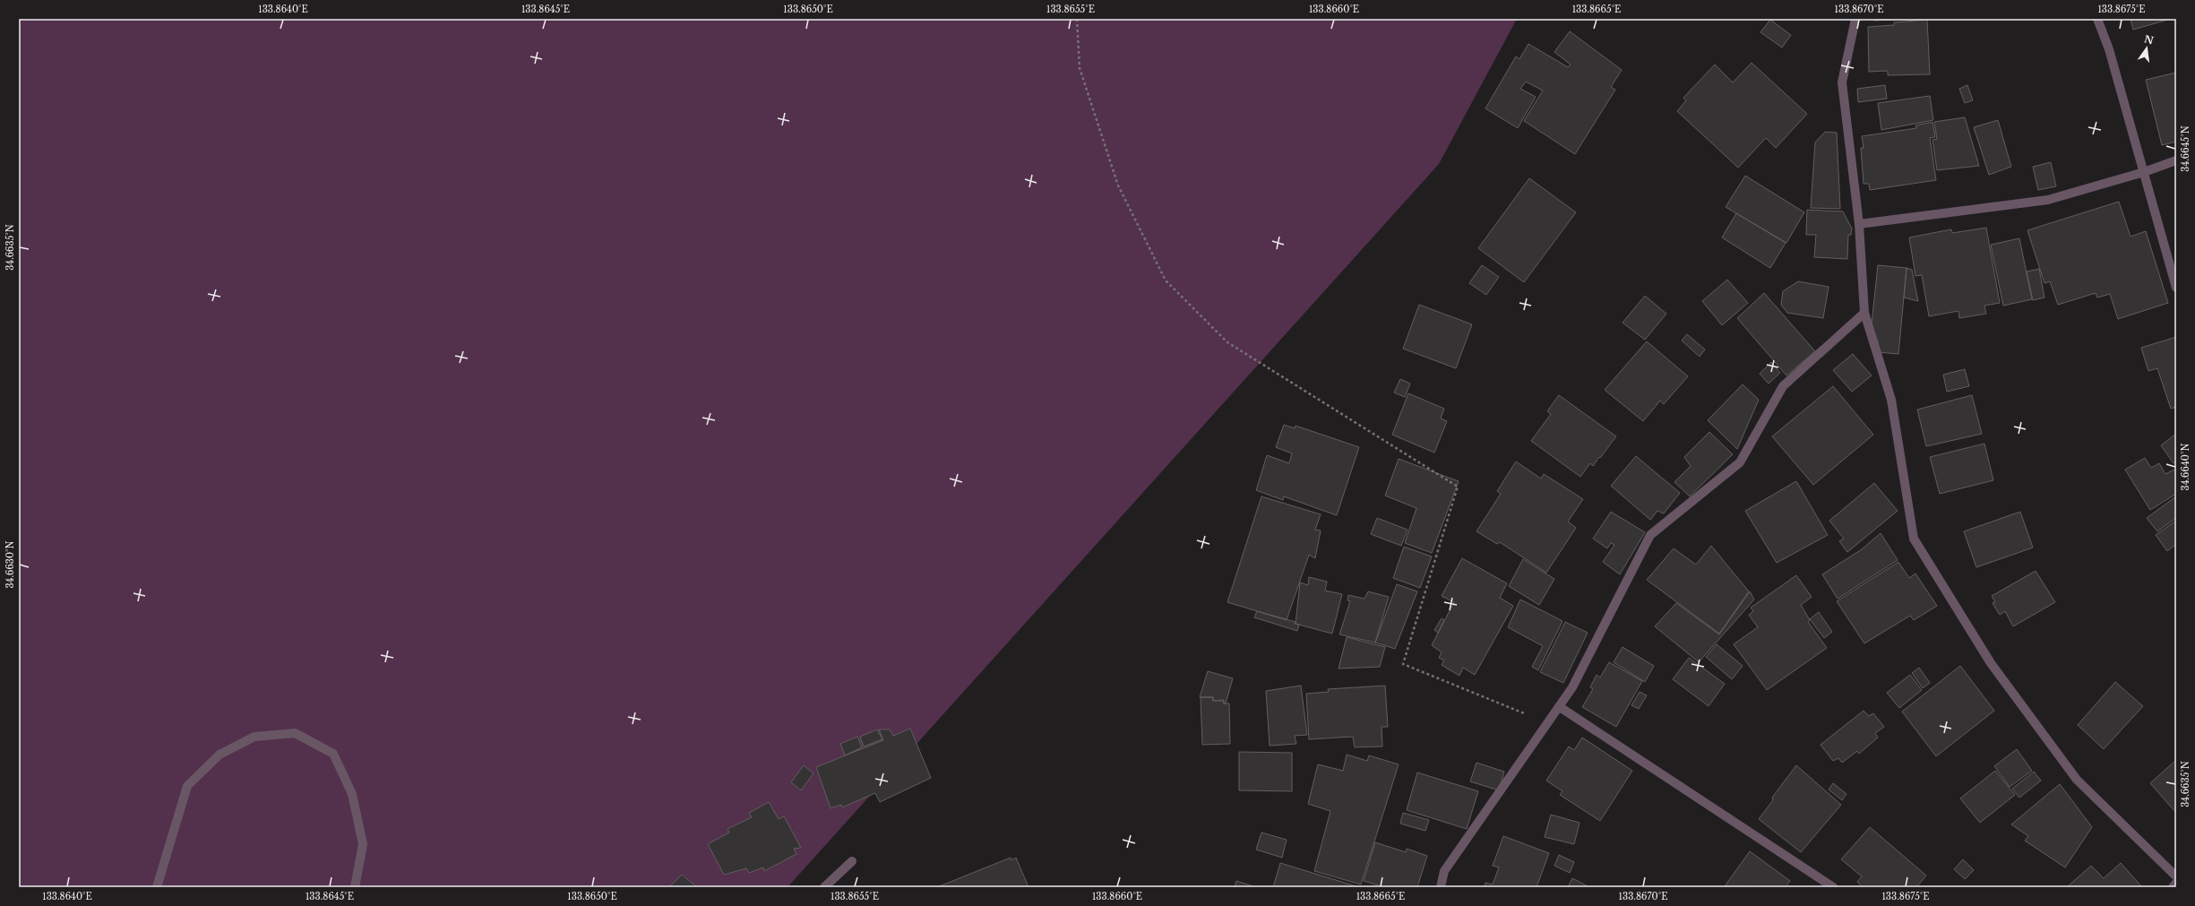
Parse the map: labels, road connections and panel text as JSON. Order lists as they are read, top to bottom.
{
  "north": "top",
  "coordinates": [
    "133.8640°E",
    "133.8645°E",
    "133.8650°E",
    "133.8655°E",
    "133.8660°E",
    "133.8665°E",
    "133.8670°E",
    "133.8675°E",
    "34.6645°N",
    "34.6635°N",
    "34.6640°N",
    "34.6630°N"
  ]
}
